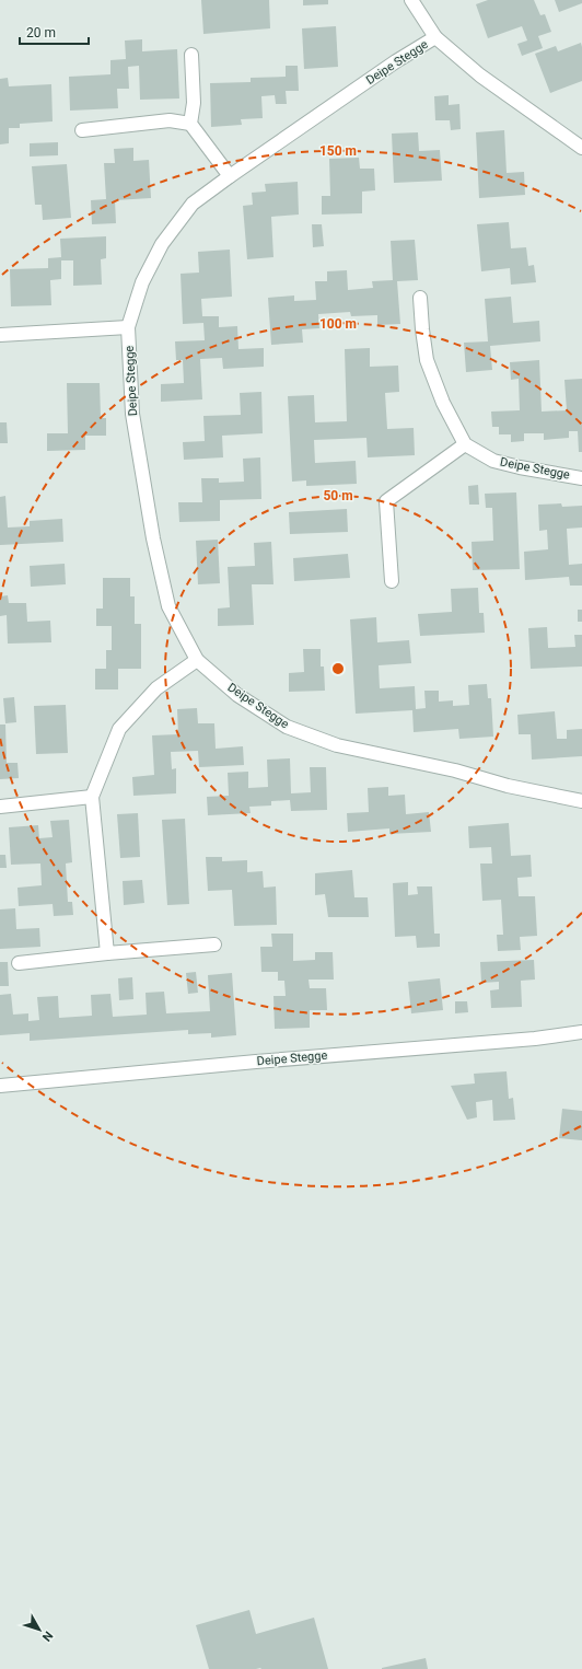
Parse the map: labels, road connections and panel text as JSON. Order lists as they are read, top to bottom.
{
  "streets": {
    "street": ["Deipe Stegge"]
  },
  "scale_bar": "20 m",
  "north": "bottom right",
  "rings": ["150 m", "100 m", "50 m"]
}
